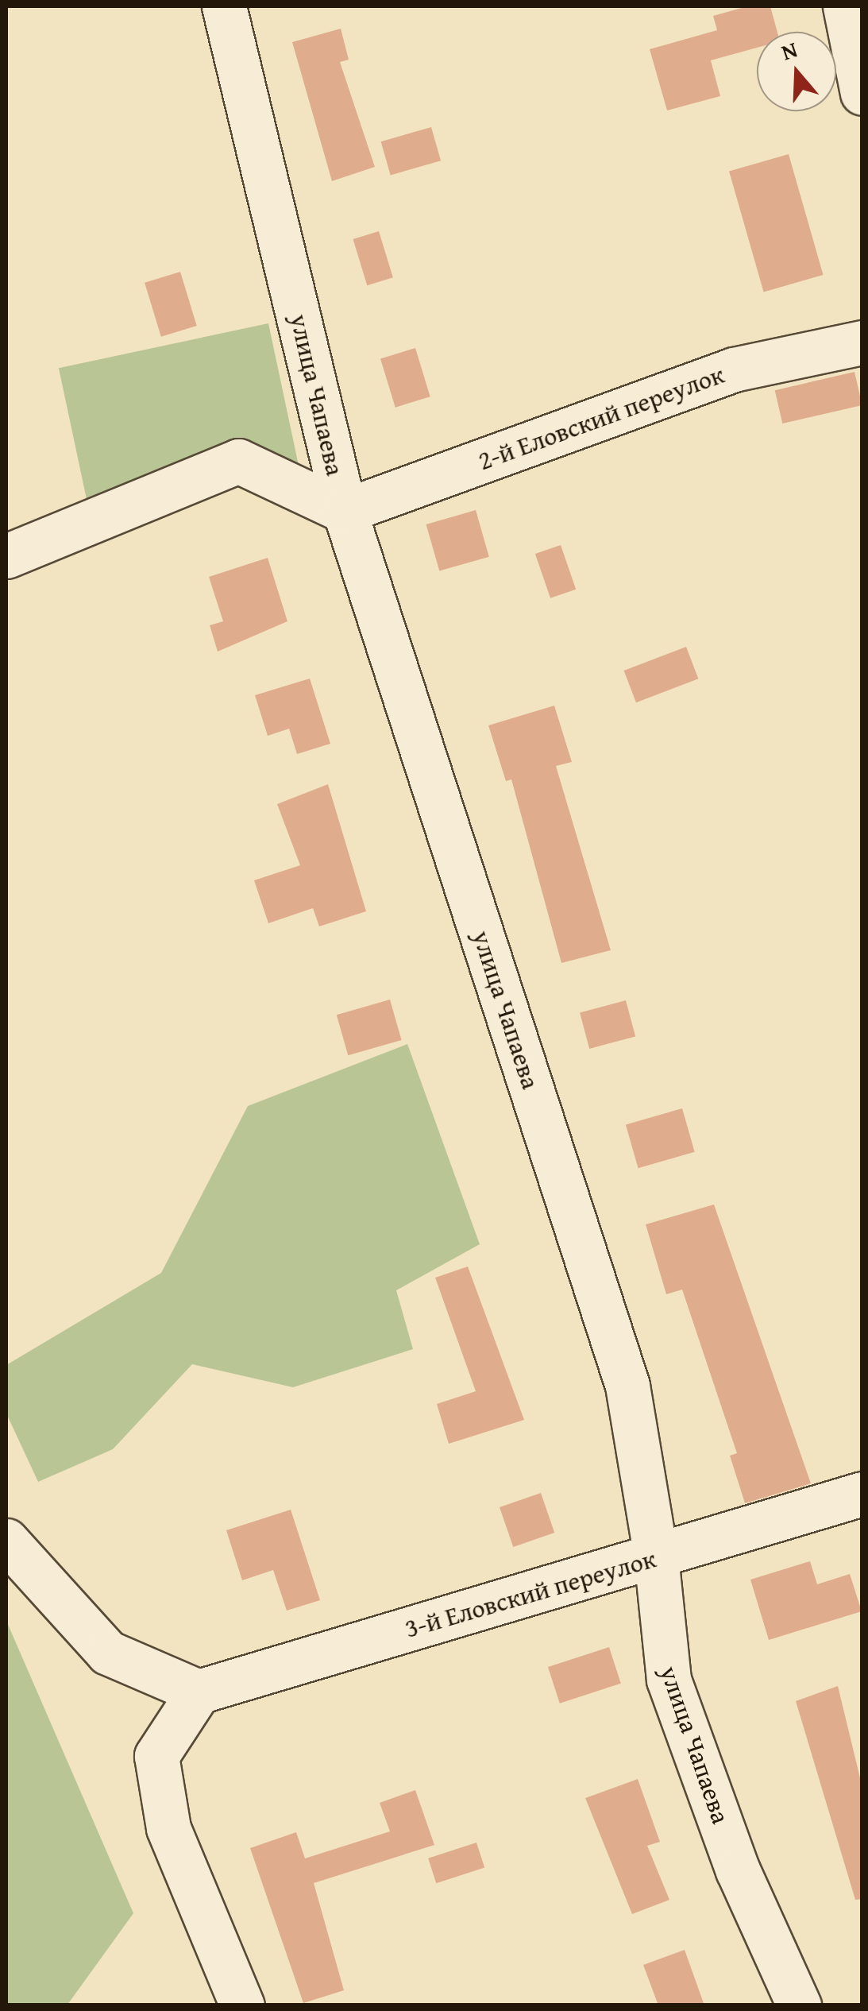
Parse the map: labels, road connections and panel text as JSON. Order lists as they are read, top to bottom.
{
  "streets": {
    "street": ["улица Чапаева", "2-й Еловский переулок", "3-й Еловский переулок"]
  },
  "crossings": [
    ["улица Чапаева", "2-й Еловский переулок"],
    ["улица Чапаева", "3-й Еловский переулок"]
  ],
  "north": "top"
}
